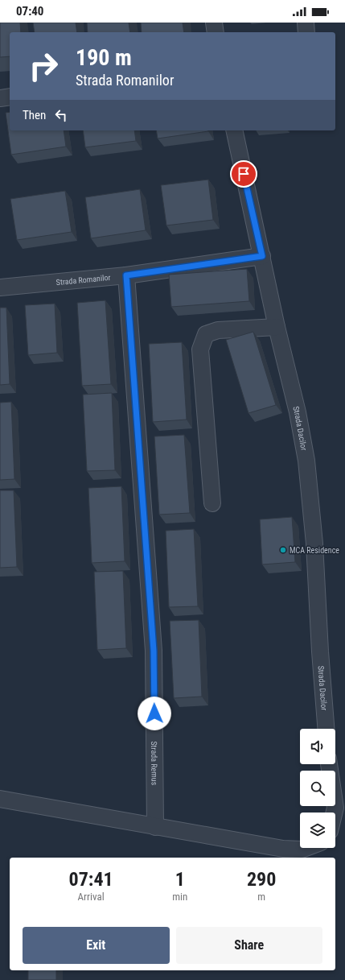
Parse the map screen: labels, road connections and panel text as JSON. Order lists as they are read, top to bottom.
{
  "streets": {
    "street": ["Strada Romanilor", "Strada Dacilor", "Strada Remus"]
  },
  "crossings": [
    ["Strada Romanilor", "Strada Dacilor"],
    ["Strada Romanilor", "Strada Remus"]
  ],
  "places": ["MCA Residence"],
  "page": {
    "status": "07:40",
    "turn": ["190 m", "Strada Romanilor"],
    "then": "Then",
    "eta": [
      "07:41",
      "Arrival",
      "1",
      "min",
      "290",
      "m"
    ],
    "buttons": ["Exit", "Share"]
  }
}
